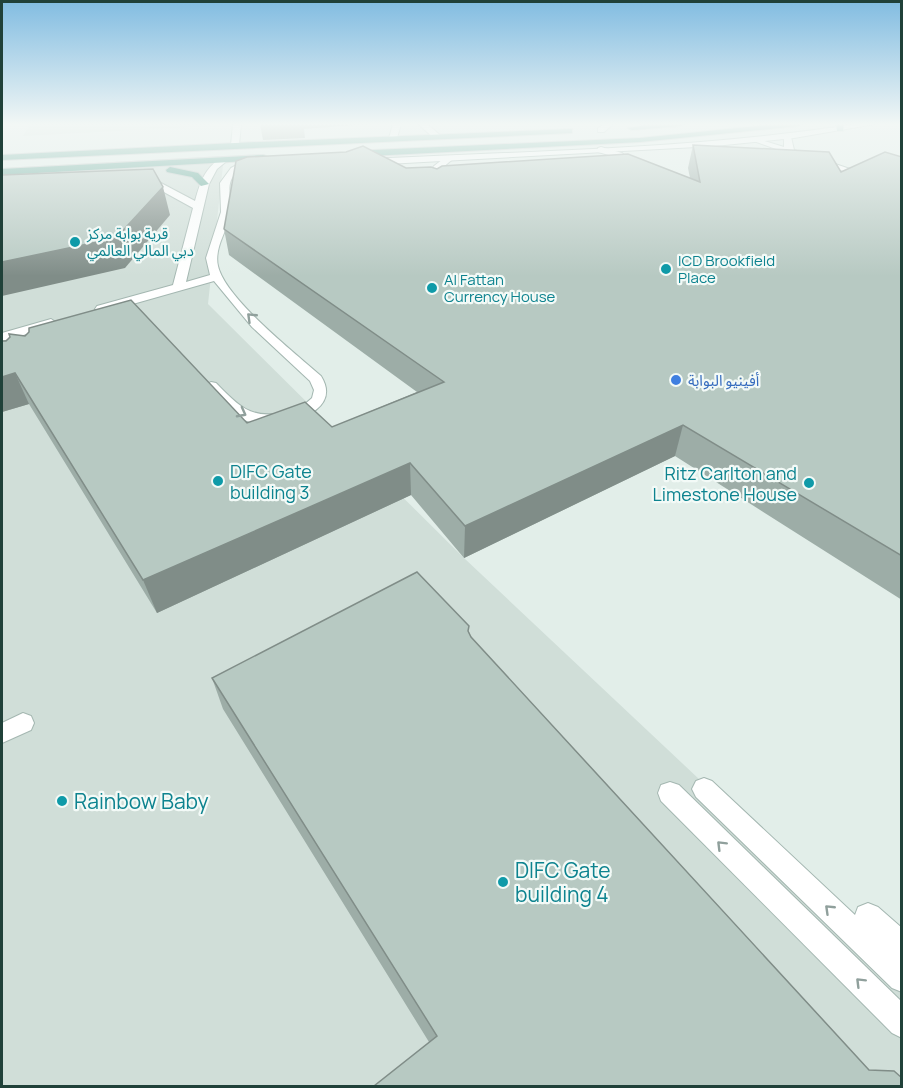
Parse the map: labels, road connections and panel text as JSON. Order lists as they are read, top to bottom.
{
  "places": [
    "قرية بوابة مركز دبي المالي العالمي",
    "ICD Brookfield Place",
    "Al Fattan Currency House",
    "أفينيو البوابة",
    "DIFC Gate building 3",
    "Ritz Carlton and Limestone House",
    "Rainbow Baby",
    "DIFC Gate building 4"
  ]
}
